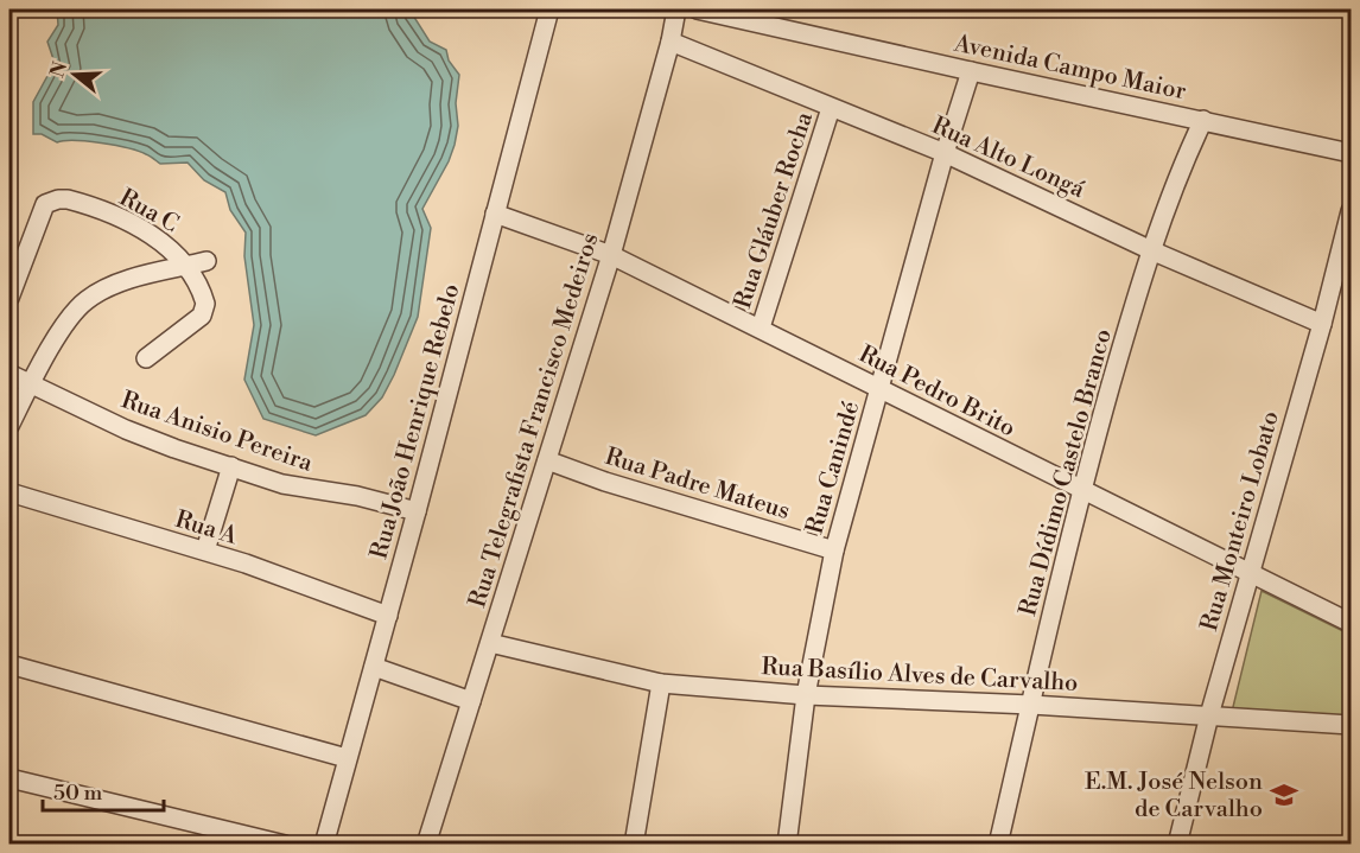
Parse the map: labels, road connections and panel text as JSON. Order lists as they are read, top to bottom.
{
  "streets": {
    "street": [
      "Avenida Campo Maior",
      "Rua Alto Longá",
      "Rua C",
      "Rua Gláuber Rocha",
      "Rua Pedro Brito",
      "Rua Telegrafista Francisco Medeiros",
      "Rua João Henrique Rebelo",
      "Rua Anisio Pereira",
      "Rua Canindé",
      "Rua Dídimo Castelo Branco",
      "Rua Padre Mateus",
      "Rua Monteiro Lobato",
      "Rua A",
      "Rua Basílio Alves de Carvalho"
    ]
  },
  "crossings": [
    ["Avenida Campo Maior", "Rua Canindé"],
    ["Avenida Campo Maior", "Rua Dídimo Castelo Branco"],
    ["Rua Alto Longá", "Rua Gláuber Rocha"],
    ["Rua Alto Longá", "Rua Telegrafista Francisco Medeiros"],
    ["Rua Alto Longá", "Rua Canindé"],
    ["Rua Alto Longá", "Rua Dídimo Castelo Branco"],
    ["Rua Alto Longá", "Rua Monteiro Lobato"],
    ["Rua Gláuber Rocha", "Rua Pedro Brito"],
    ["Rua Pedro Brito", "Rua Telegrafista Francisco Medeiros"],
    ["Rua Pedro Brito", "Rua João Henrique Rebelo"],
    ["Rua Pedro Brito", "Rua Canindé"],
    ["Rua Pedro Brito", "Rua Dídimo Castelo Branco"],
    ["Rua Pedro Brito", "Rua Monteiro Lobato"],
    ["Rua Telegrafista Francisco Medeiros", "Rua Padre Mateus"],
    ["Rua Telegrafista Francisco Medeiros", "Rua Basílio Alves de Carvalho"],
    ["Rua João Henrique Rebelo", "Rua Anisio Pereira"],
    ["Rua João Henrique Rebelo", "Rua A"],
    ["Rua Canindé", "Rua Padre Mateus"],
    ["Rua Canindé", "Rua Basílio Alves de Carvalho"],
    ["Rua Dídimo Castelo Branco", "Rua Basílio Alves de Carvalho"],
    ["Rua Monteiro Lobato", "Rua Basílio Alves de Carvalho"]
  ],
  "places": {
    "school or university": ["E.M. José Nelson de Carvalho"]
  },
  "scale_bar": "50 m",
  "north": "left"
}
